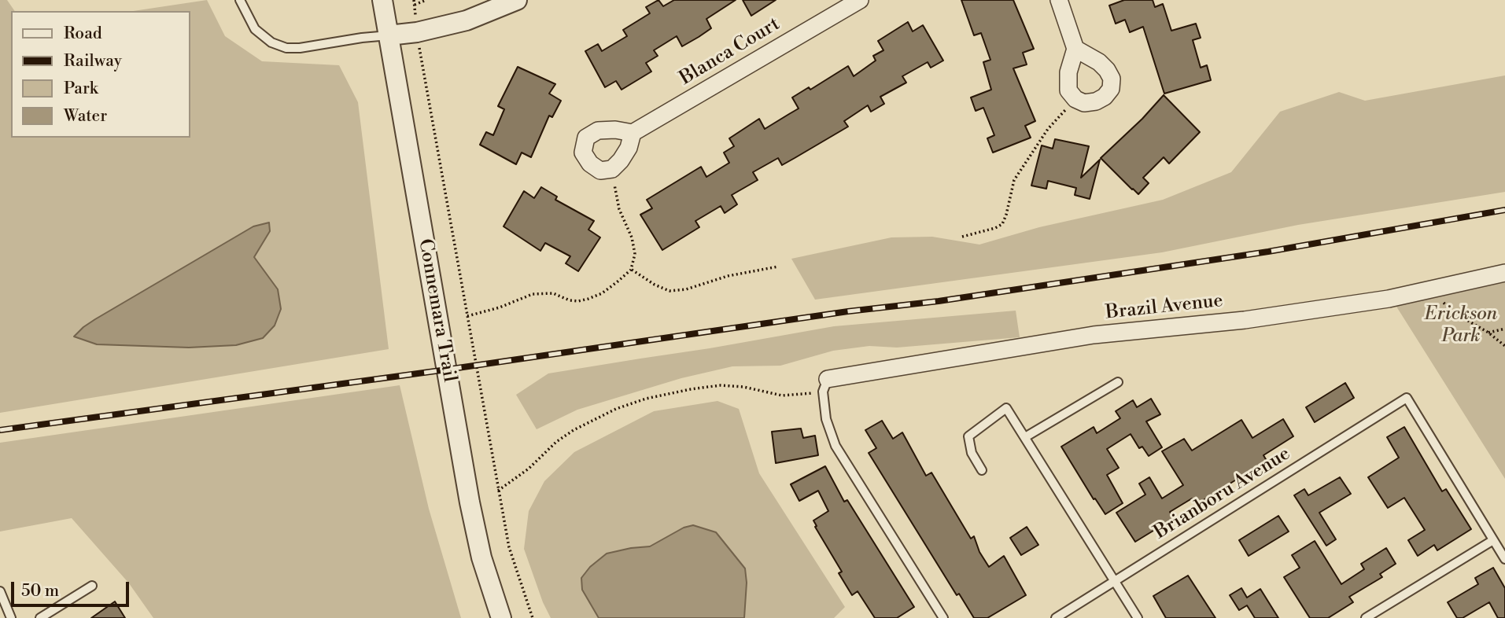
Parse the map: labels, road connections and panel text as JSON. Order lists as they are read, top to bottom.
{
  "streets": {
    "street": ["Blanca Court", "Brazil Avenue", "Connemara Trail"],
    "lane": ["Brianboru Avenue"]
  },
  "parks": ["Erickson Park"],
  "legend": [
    "Road",
    "Railway",
    "Park",
    "Water"
  ],
  "scale_bar": "50 m"
}
